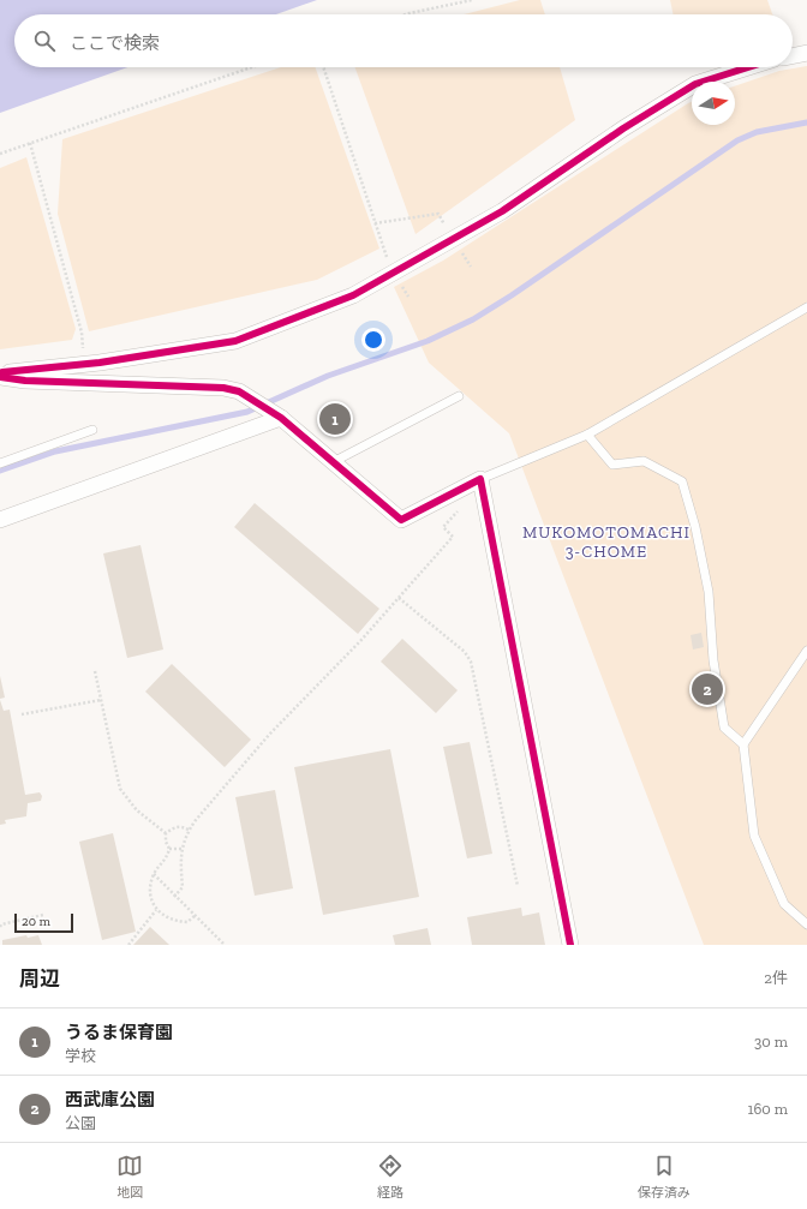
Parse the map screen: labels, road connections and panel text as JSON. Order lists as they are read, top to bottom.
{
  "districts": ["MUKOMOTOMACHI 3-CHOME"],
  "scale_bar": "20 m",
  "north": "right",
  "page": {
    "search": "ここで検索",
    "pins": ["1", "2"],
    "scale": "20 m",
    "heading": ["周辺", "2件"],
    "list": [
      {
        "mark": "1",
        "name": "うるま保育園",
        "note": "学校",
        "value": "30 m"
      },
      {
        "mark": "2",
        "name": "西武庫公園",
        "note": "公園",
        "value": "160 m"
      }
    ],
    "nav": ["地図", "経路", "保存済み"]
  }
}
